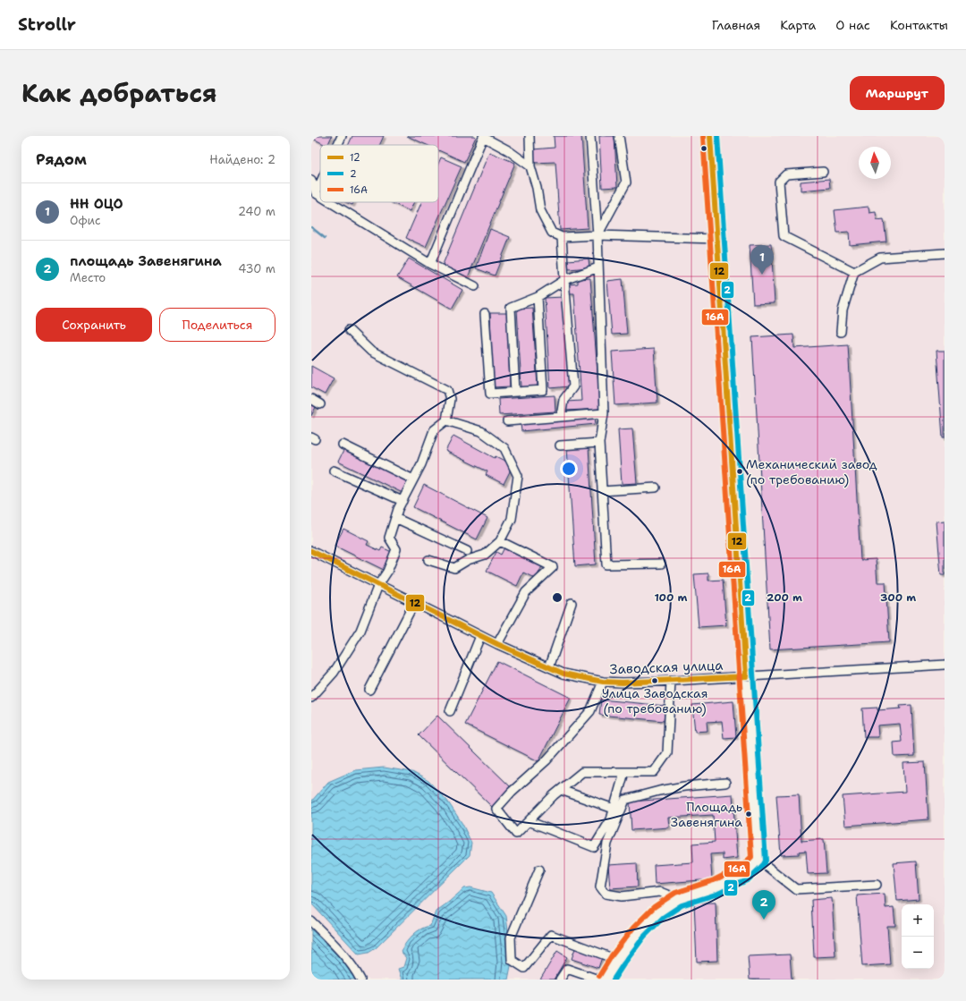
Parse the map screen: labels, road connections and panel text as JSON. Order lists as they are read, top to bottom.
{
  "streets": {
    "street": ["Заводская улица"]
  },
  "places": ["Механический завод (по требованию)", "Улица Заводская (по требованию)", "Площадь Завенягина"],
  "lines": ["transit line 12", "transit line 2", "transit line 16А"],
  "legend": ["12", "2", "16А"],
  "north": "top",
  "page": {
    "header": "Strollr",
    "nav": [
      "Главная",
      "Карта",
      "О нас",
      "Контакты"
    ],
    "title": "Как добраться",
    "buttons": [
      "Маршрут",
      ["Сохранить", "Поделиться"]
    ],
    "heading": ["Рядом", "Найдено: 2"],
    "list": [
      {
        "mark": "1",
        "name": "НН ОЦО",
        "note": "Офис",
        "value": "240 m"
      },
      {
        "mark": "2",
        "name": "площадь Завенягина",
        "note": "Место",
        "value": "430 m"
      }
    ],
    "pins": ["1", "2"],
    "map_buttons": ["+", "−"]
  },
  "rings": ["100 m", "200 m", "300 m"]
}
